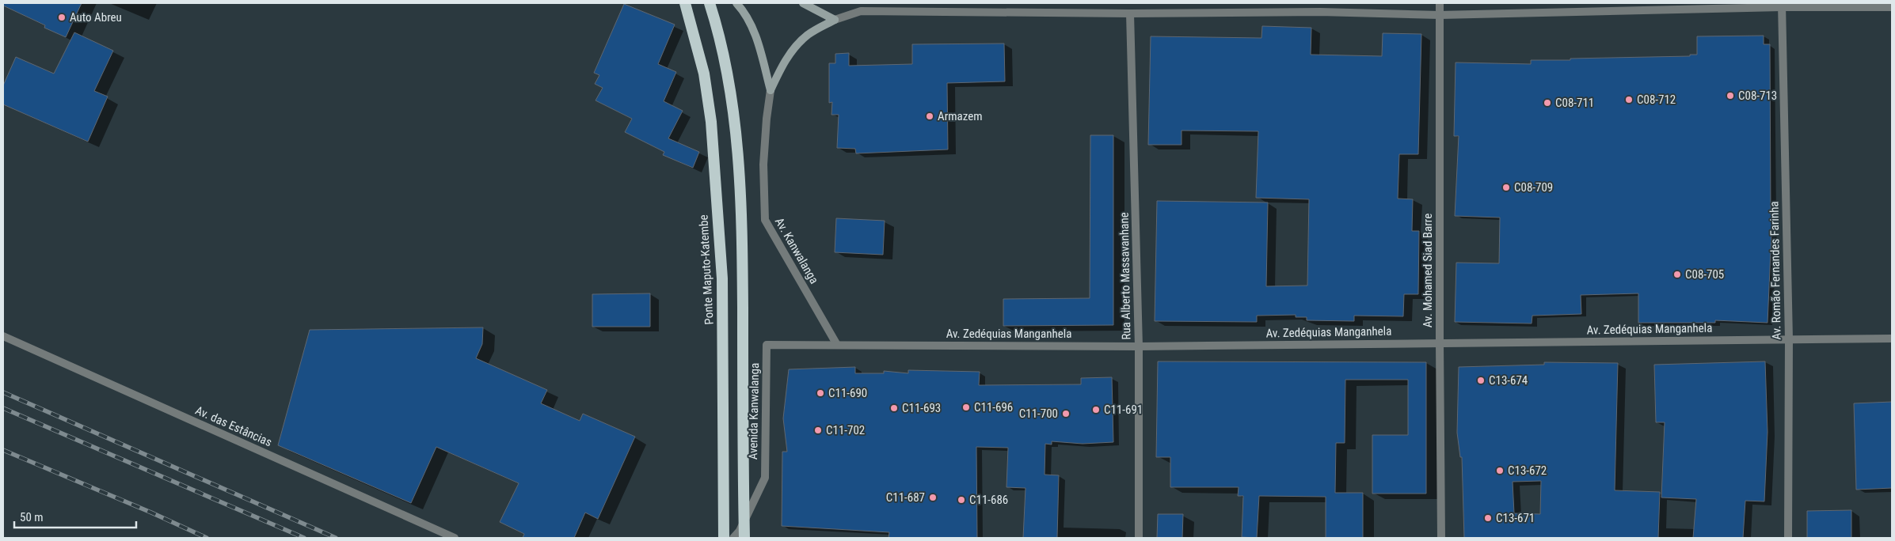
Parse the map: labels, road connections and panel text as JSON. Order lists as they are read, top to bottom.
{
  "streets": {
    "highway": ["Ponte Maputo-Katembe"],
    "street": [
      "Av. Kanwalanga",
      "Av. Mohamed Siad Barre",
      "Av. Romão Fernandes Farinha",
      "Rua Alberto Massavanhane",
      "Av. Zedéquias Manganhela",
      "Avenida Kanwalanga",
      "Av. das Estâncias"
    ]
  },
  "crossings": [
    ["Av. Kanwalanga", "Av. Zedéquias Manganhela"],
    ["Av. Mohamed Siad Barre", "Av. Zedéquias Manganhela"],
    ["Av. Romão Fernandes Farinha", "Av. Zedéquias Manganhela"],
    ["Rua Alberto Massavanhane", "Av. Zedéquias Manganhela"],
    ["Av. Zedéquias Manganhela", "Avenida Kanwalanga"]
  ],
  "places": [
    "Auto Abreu",
    "C08-713",
    "C08-712",
    "C08-711",
    "Armazem",
    "C08-709",
    "C08-705",
    "C13-674",
    "C11-690",
    "C11-696",
    "C11-693",
    "C11-691",
    "C11-700",
    "C11-702",
    "C13-672",
    "C11-687",
    "C11-686",
    "C13-671"
  ],
  "scale_bar": "50 m"
}
